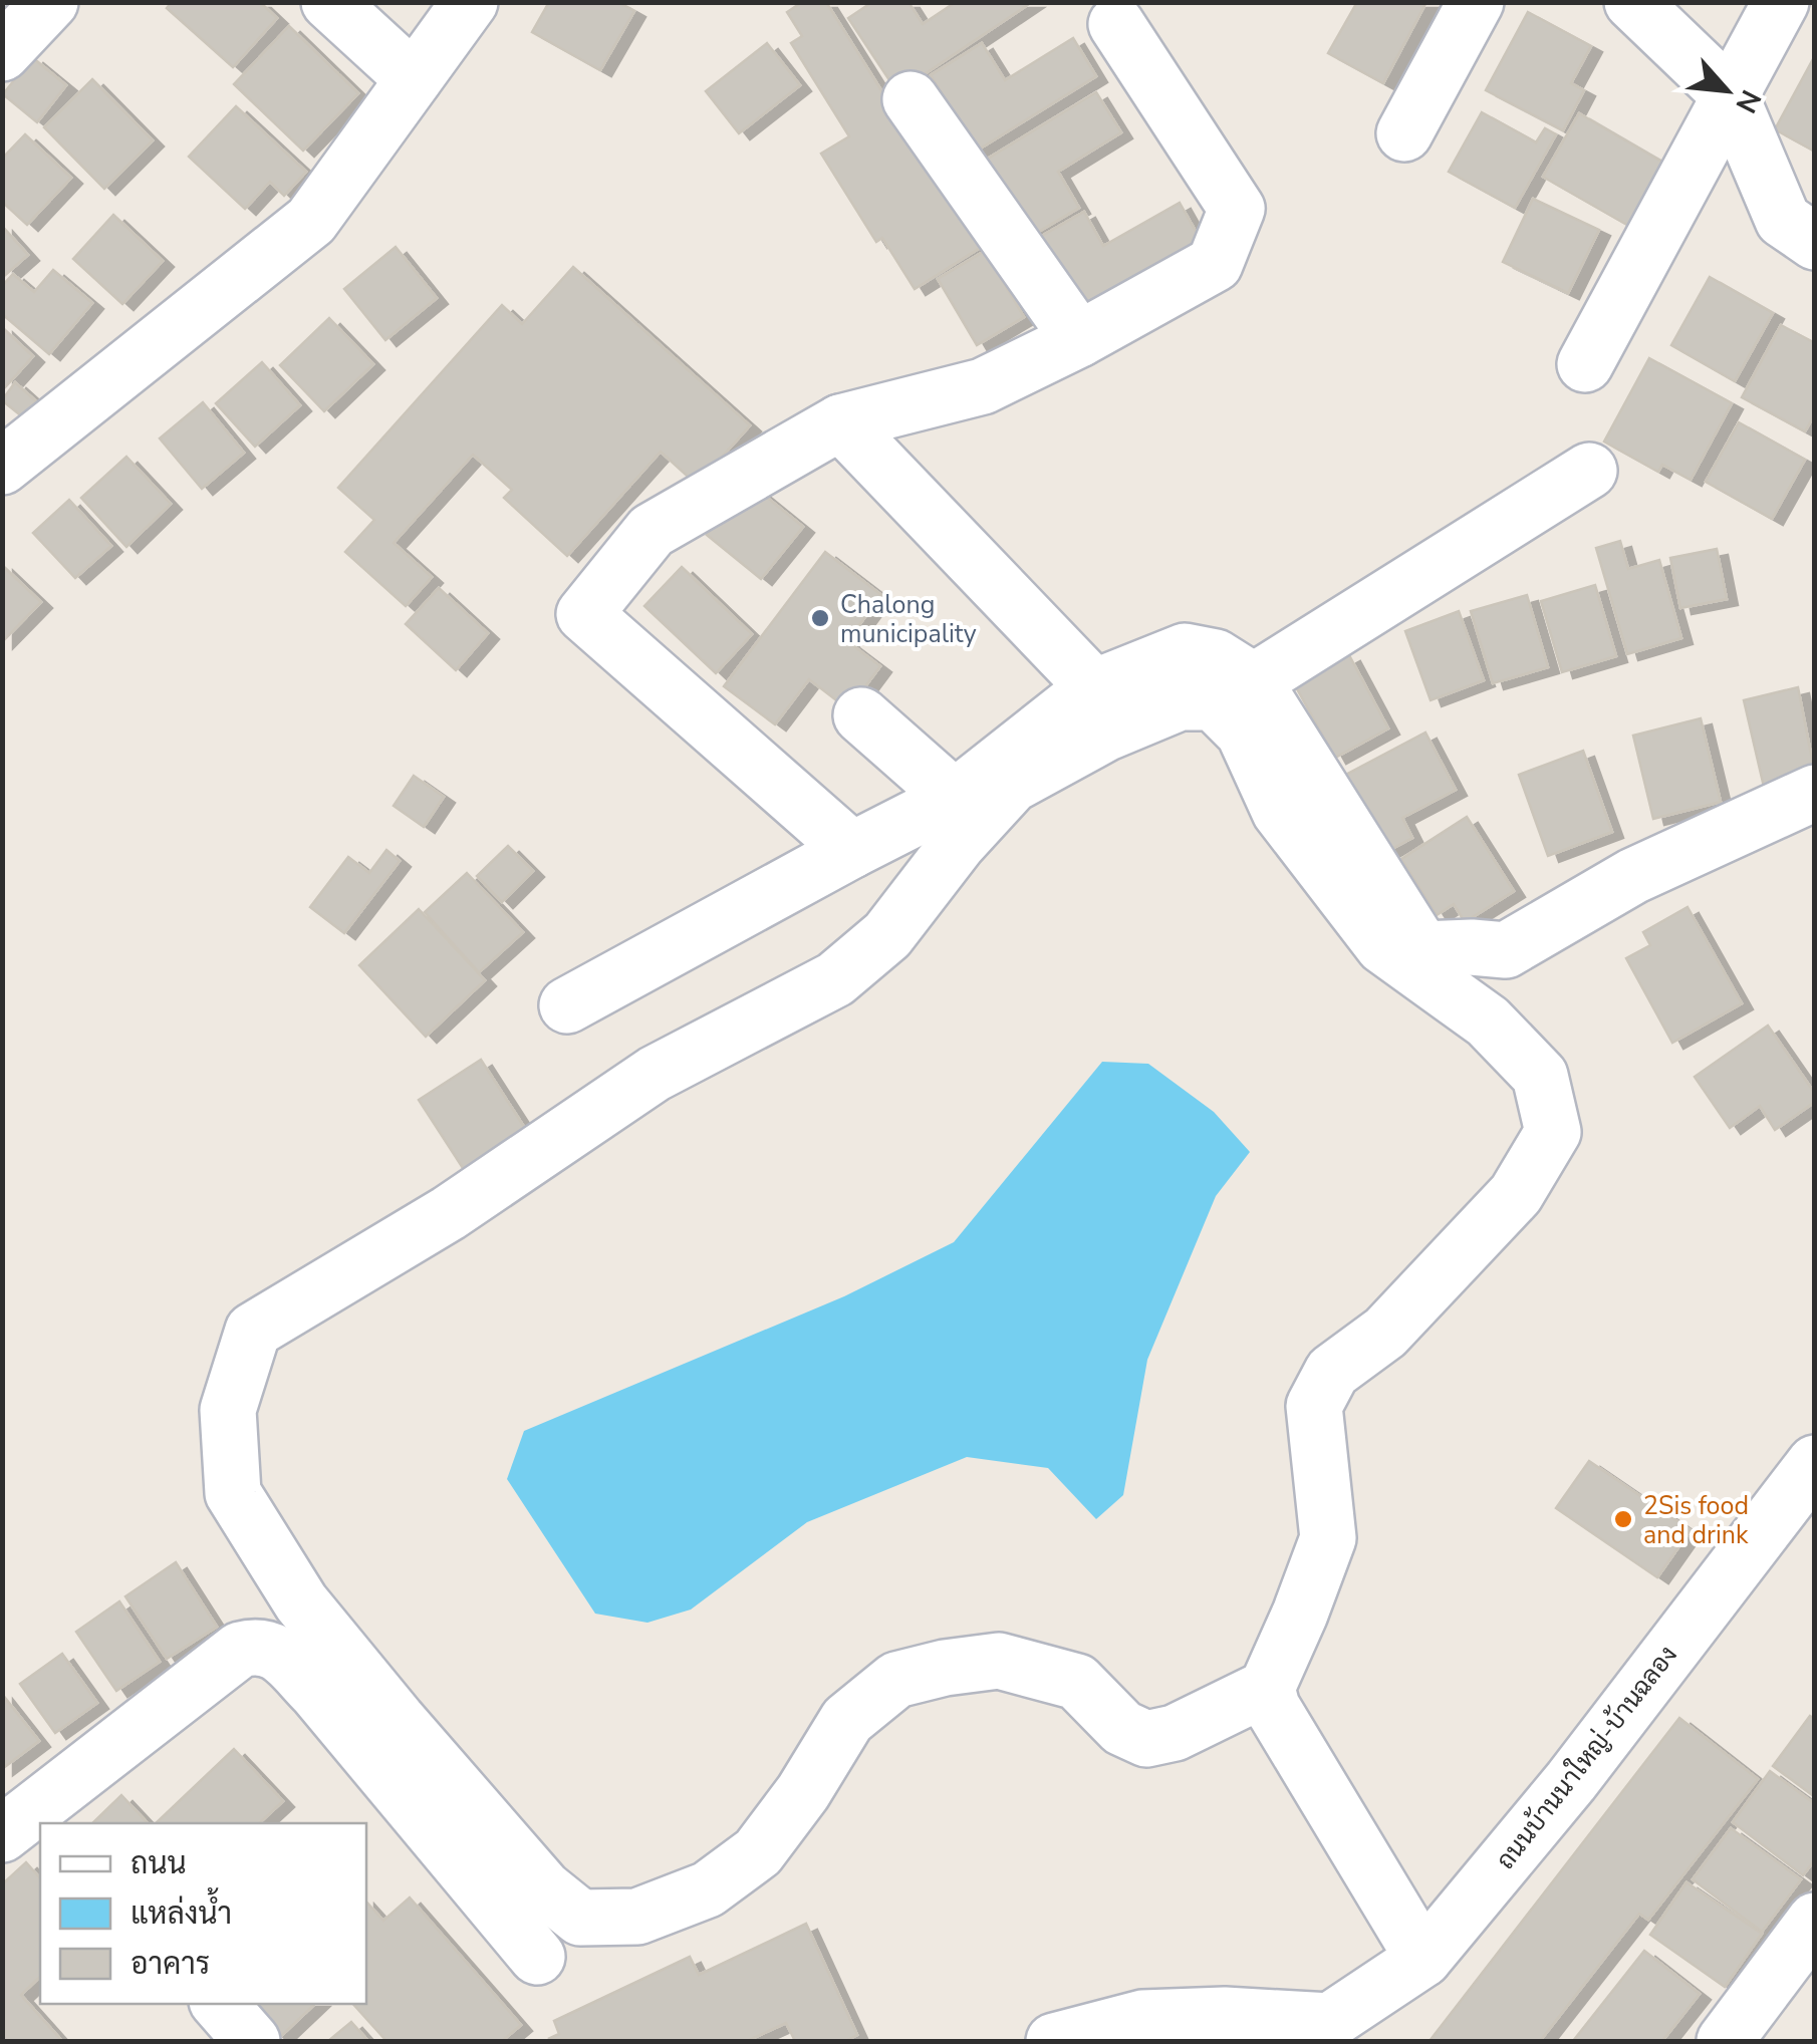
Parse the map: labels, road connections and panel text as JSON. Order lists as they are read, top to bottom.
{
  "streets": {
    "street": ["ถนนบ้านนาใหญ่-บ้านฉลอง"]
  },
  "places": ["Chalong municipality", "2Sis food and drink"],
  "legend": ["ถนน", "แหล่งน้ำ", "อาคาร"],
  "north": "bottom right"
}
